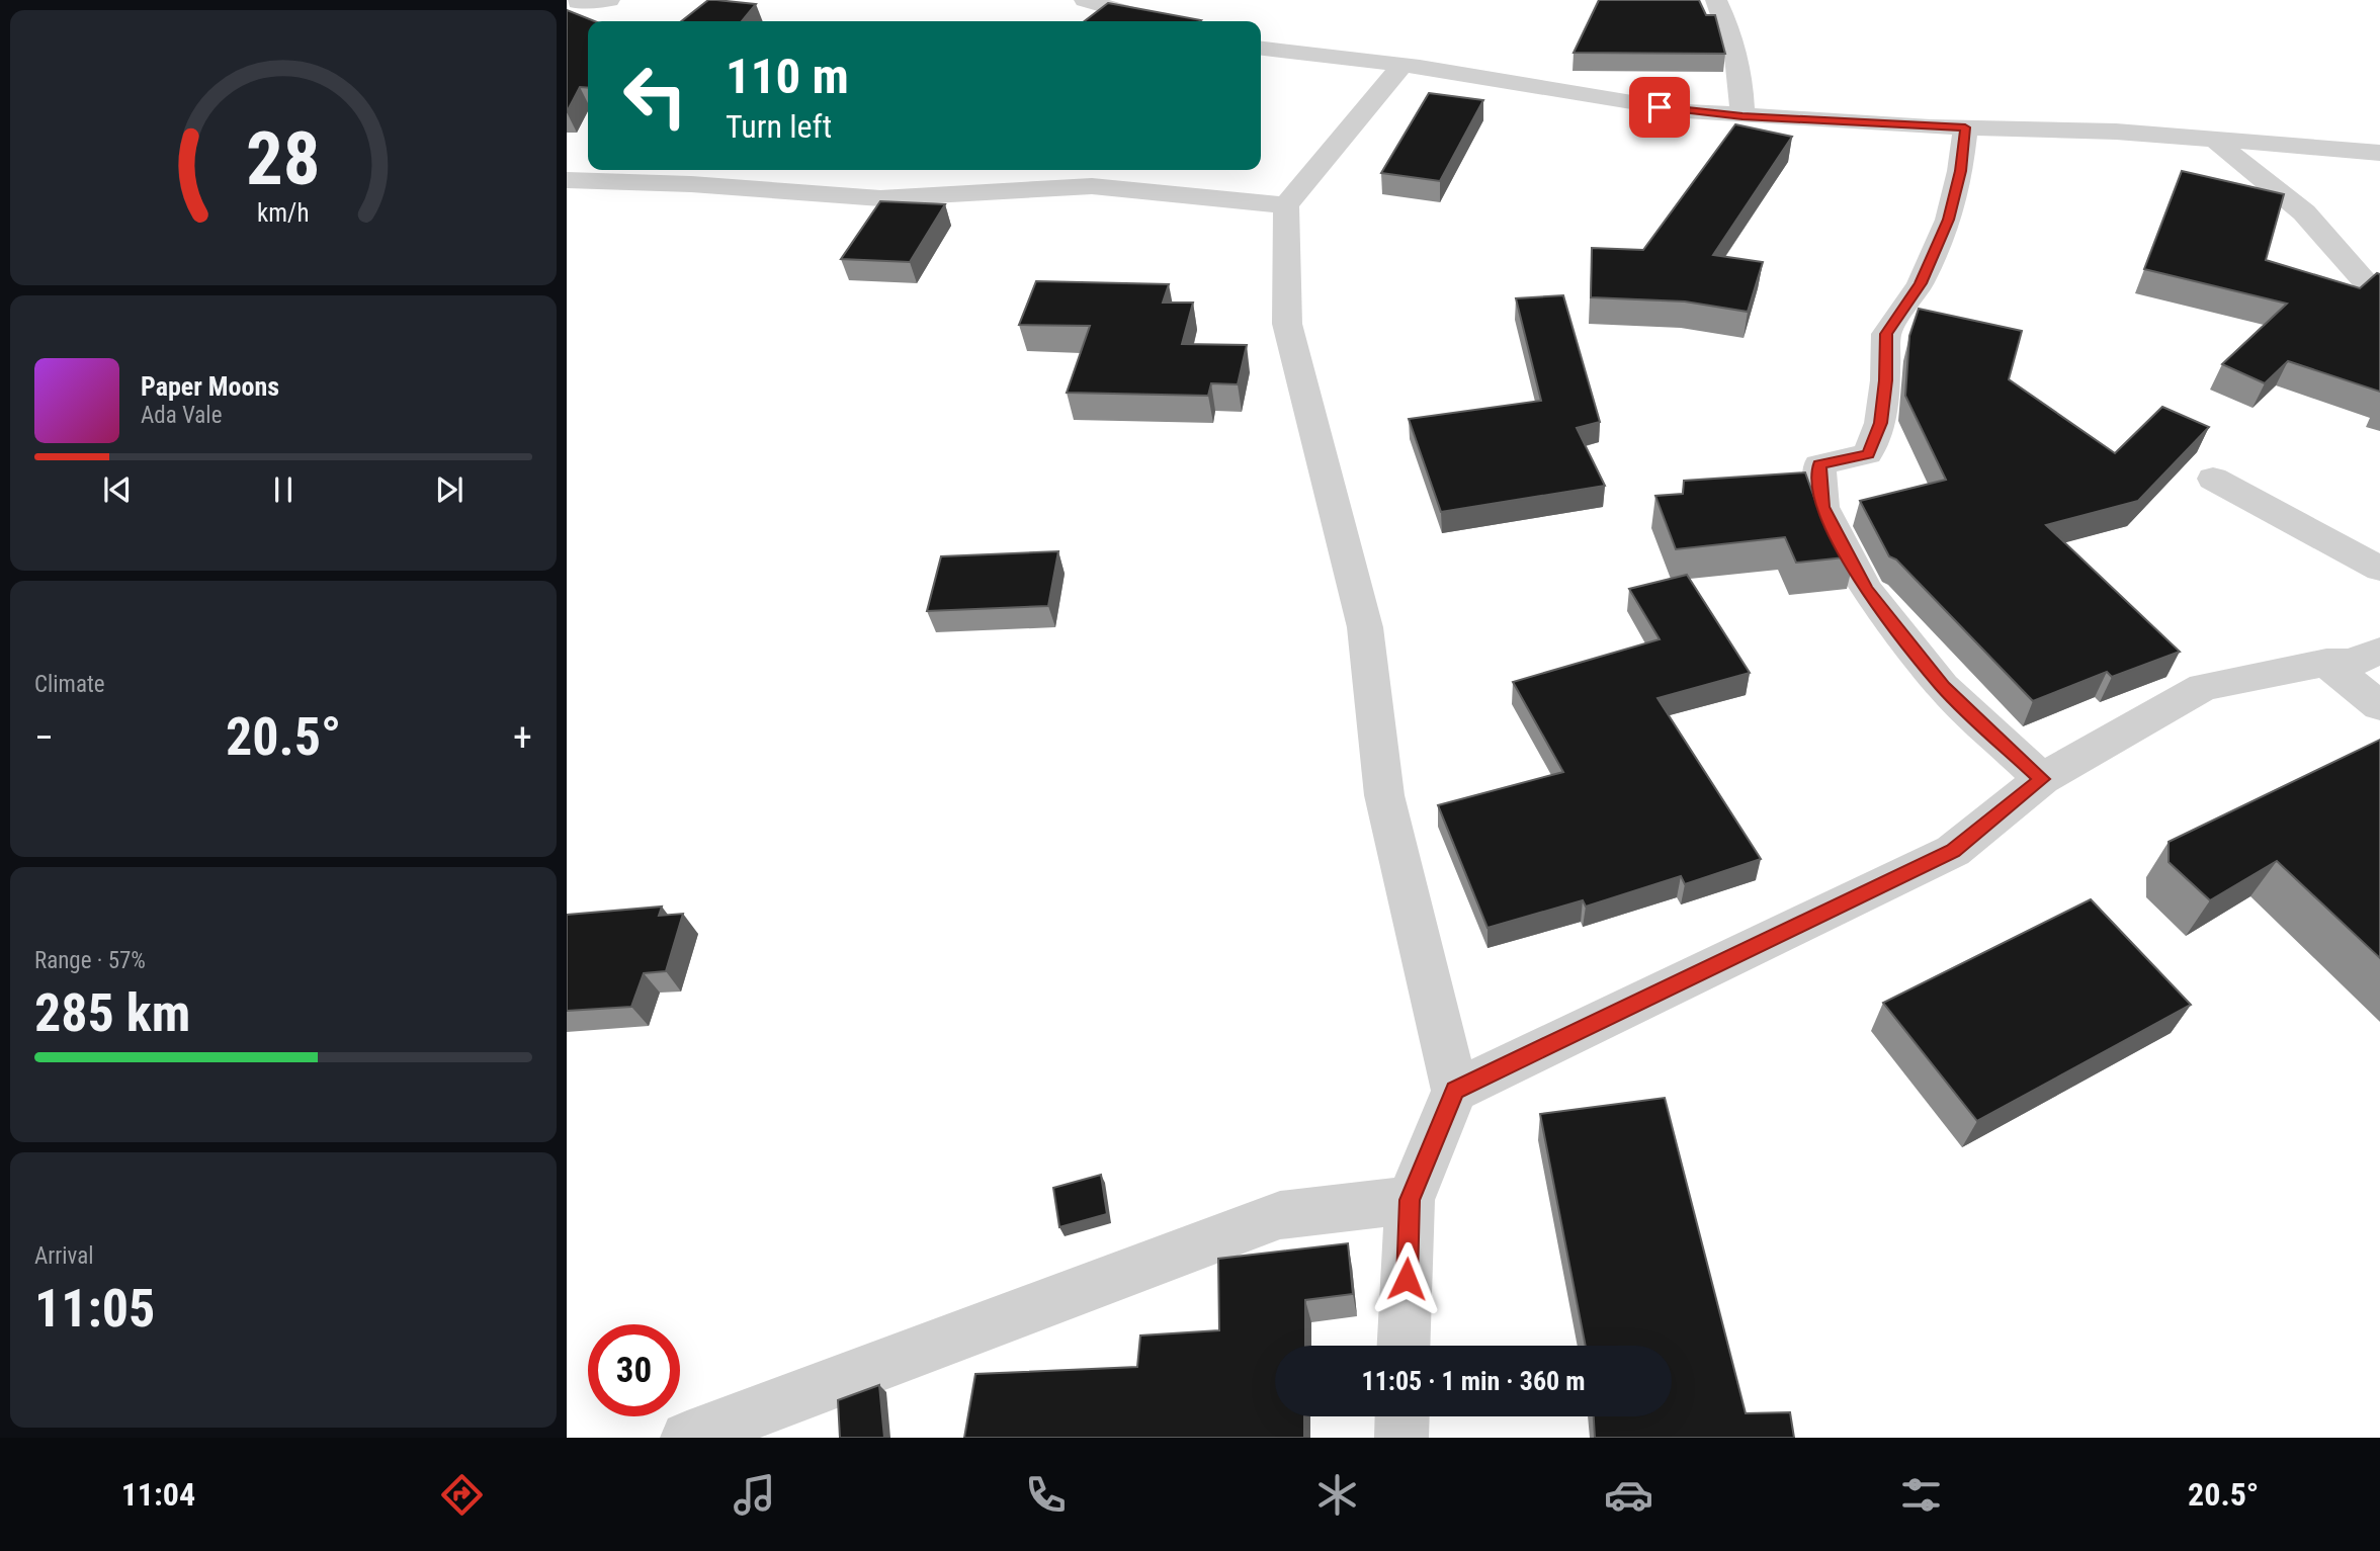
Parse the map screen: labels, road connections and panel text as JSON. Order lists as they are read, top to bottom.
{
  "page": {
    "turn": ["110 m", "Turn left"],
    "song": ["Paper Moons", "Ada Vale"],
    "tile": [
      "Climate",
      ["Range · 57%", "285 km"],
      ["Arrival", "11:05"]
    ],
    "heat": ["−", "20.5°", "+"],
    "limit": "30",
    "trip": "11:05 · 1 min · 360 m",
    "tabs": ["11:04", "20.5°"],
    "gauge": ["28", "km/h"]
  }
}
